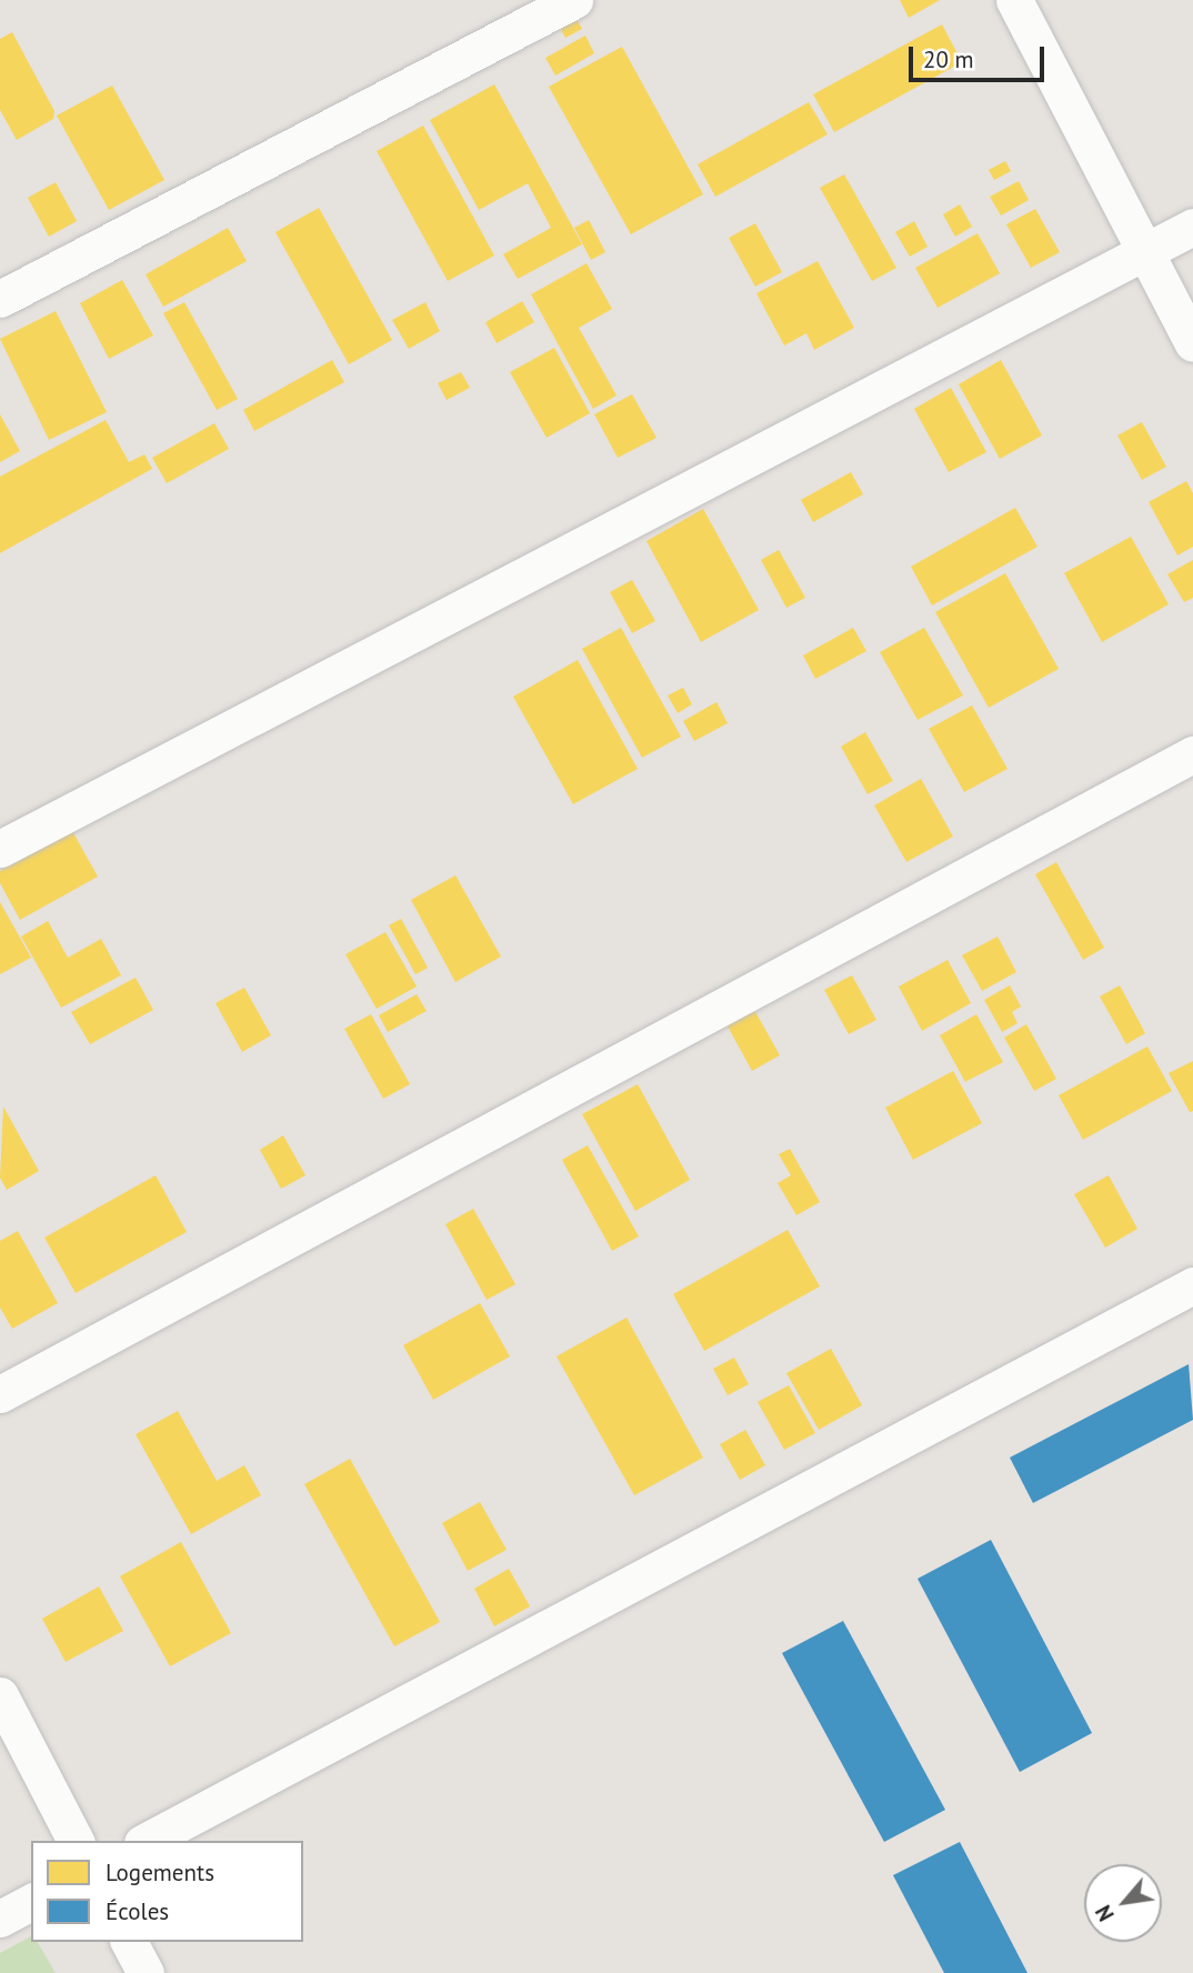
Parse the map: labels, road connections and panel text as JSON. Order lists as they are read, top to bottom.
{
  "legend": ["Logements", "Écoles"],
  "scale_bar": "20 m",
  "north": "bottom left"
}
